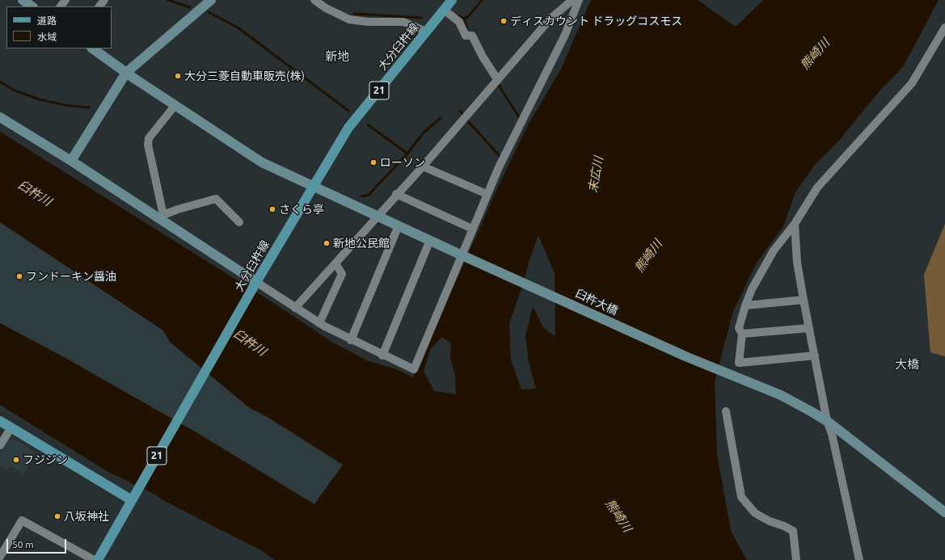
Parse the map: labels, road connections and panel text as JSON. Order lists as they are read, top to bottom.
{
  "streets": {
    "main road": ["大分臼杵線", "21"],
    "street": ["臼杵大橋"]
  },
  "crossings": [
    ["大分臼杵線", "臼杵大橋"]
  ],
  "districts": ["新地", "大橋"],
  "water": ["熊崎川", "末広川", "臼杵川"],
  "places": [
    "ディスカウント ドラッグコスモス",
    "大分三菱自動車販売(株)",
    "ローソン",
    "さくら亭",
    "新地公民館",
    "フンドーキン醤油",
    "フジジン",
    "八坂神社"
  ],
  "legend": ["道路", "水域"],
  "scale_bar": "50 m"
}
